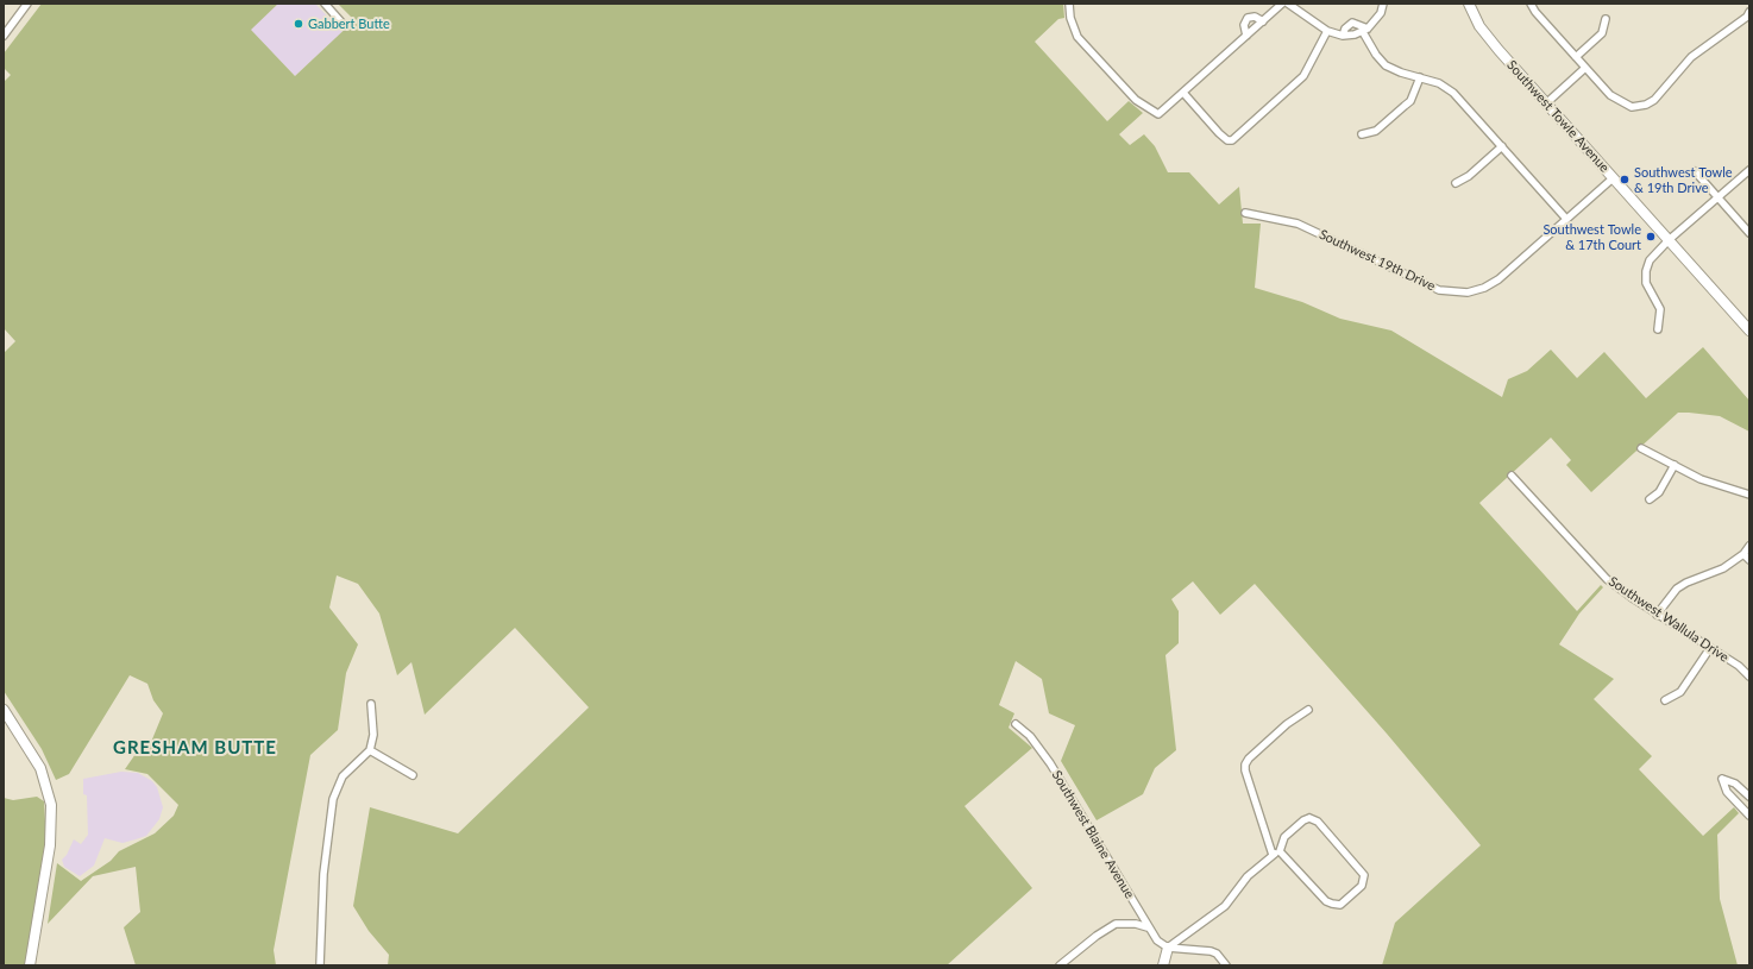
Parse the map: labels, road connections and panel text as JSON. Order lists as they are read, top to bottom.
{
  "streets": {
    "main road": ["Southwest Towle Avenue"],
    "street": ["Southwest 19th Drive", "Southwest Wallula Drive", "Southwest Blaine Avenue"]
  },
  "crossings": [
    ["Southwest Towle Avenue", "Southwest 19th Drive"]
  ],
  "districts": ["GRESHAM BUTTE"],
  "places": ["Gabbert Butte", "Southwest Towle & 19th Drive", "Southwest Towle & 17th Court"]
}
